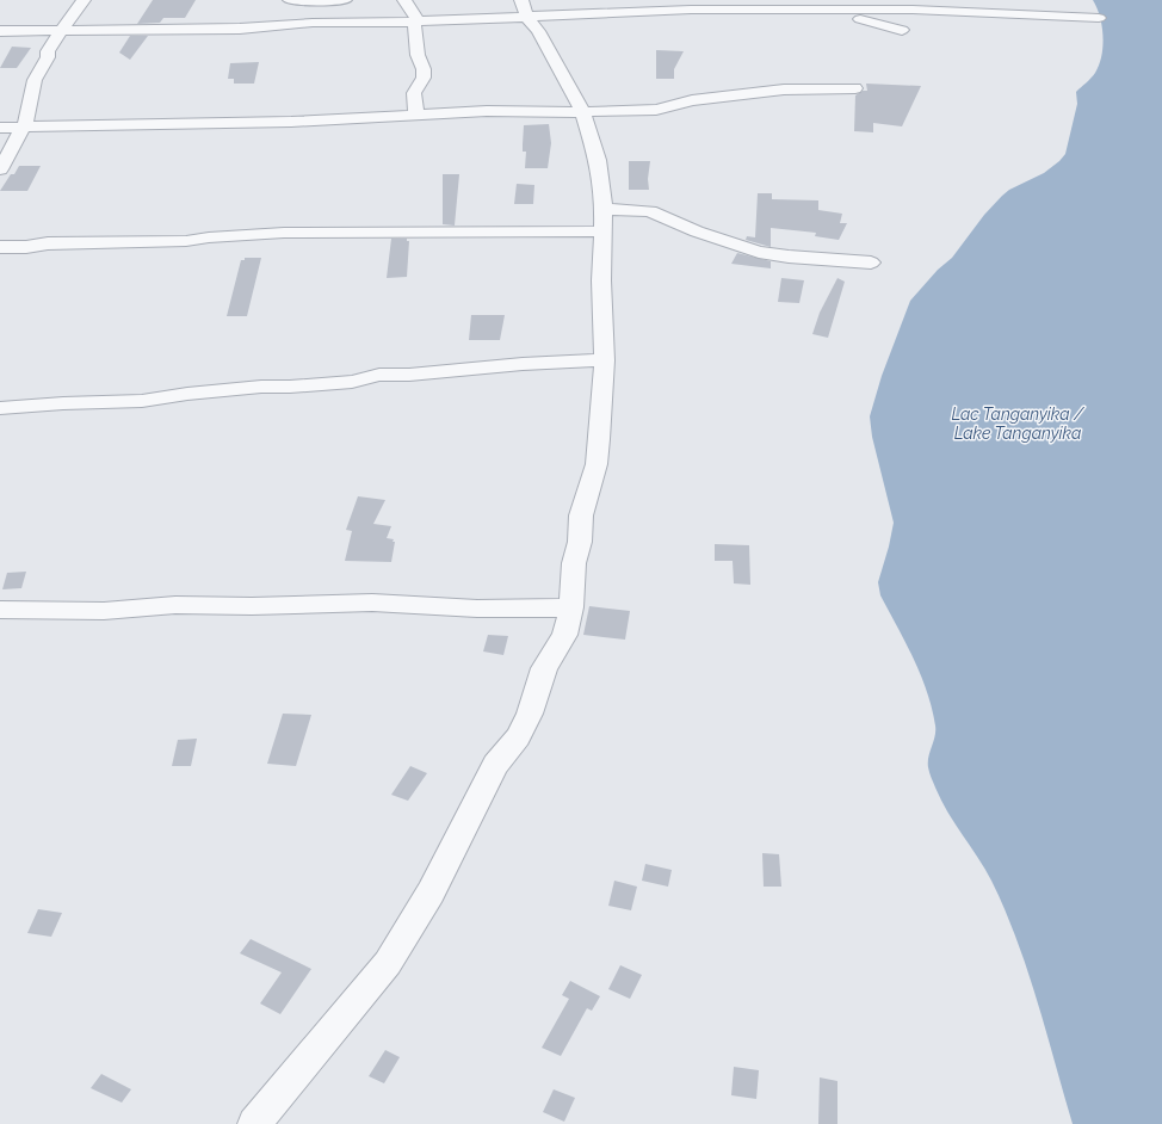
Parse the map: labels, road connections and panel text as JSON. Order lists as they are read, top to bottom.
{
  "water": ["Lac Tanganyika / Lake Tanganyika"]
}
